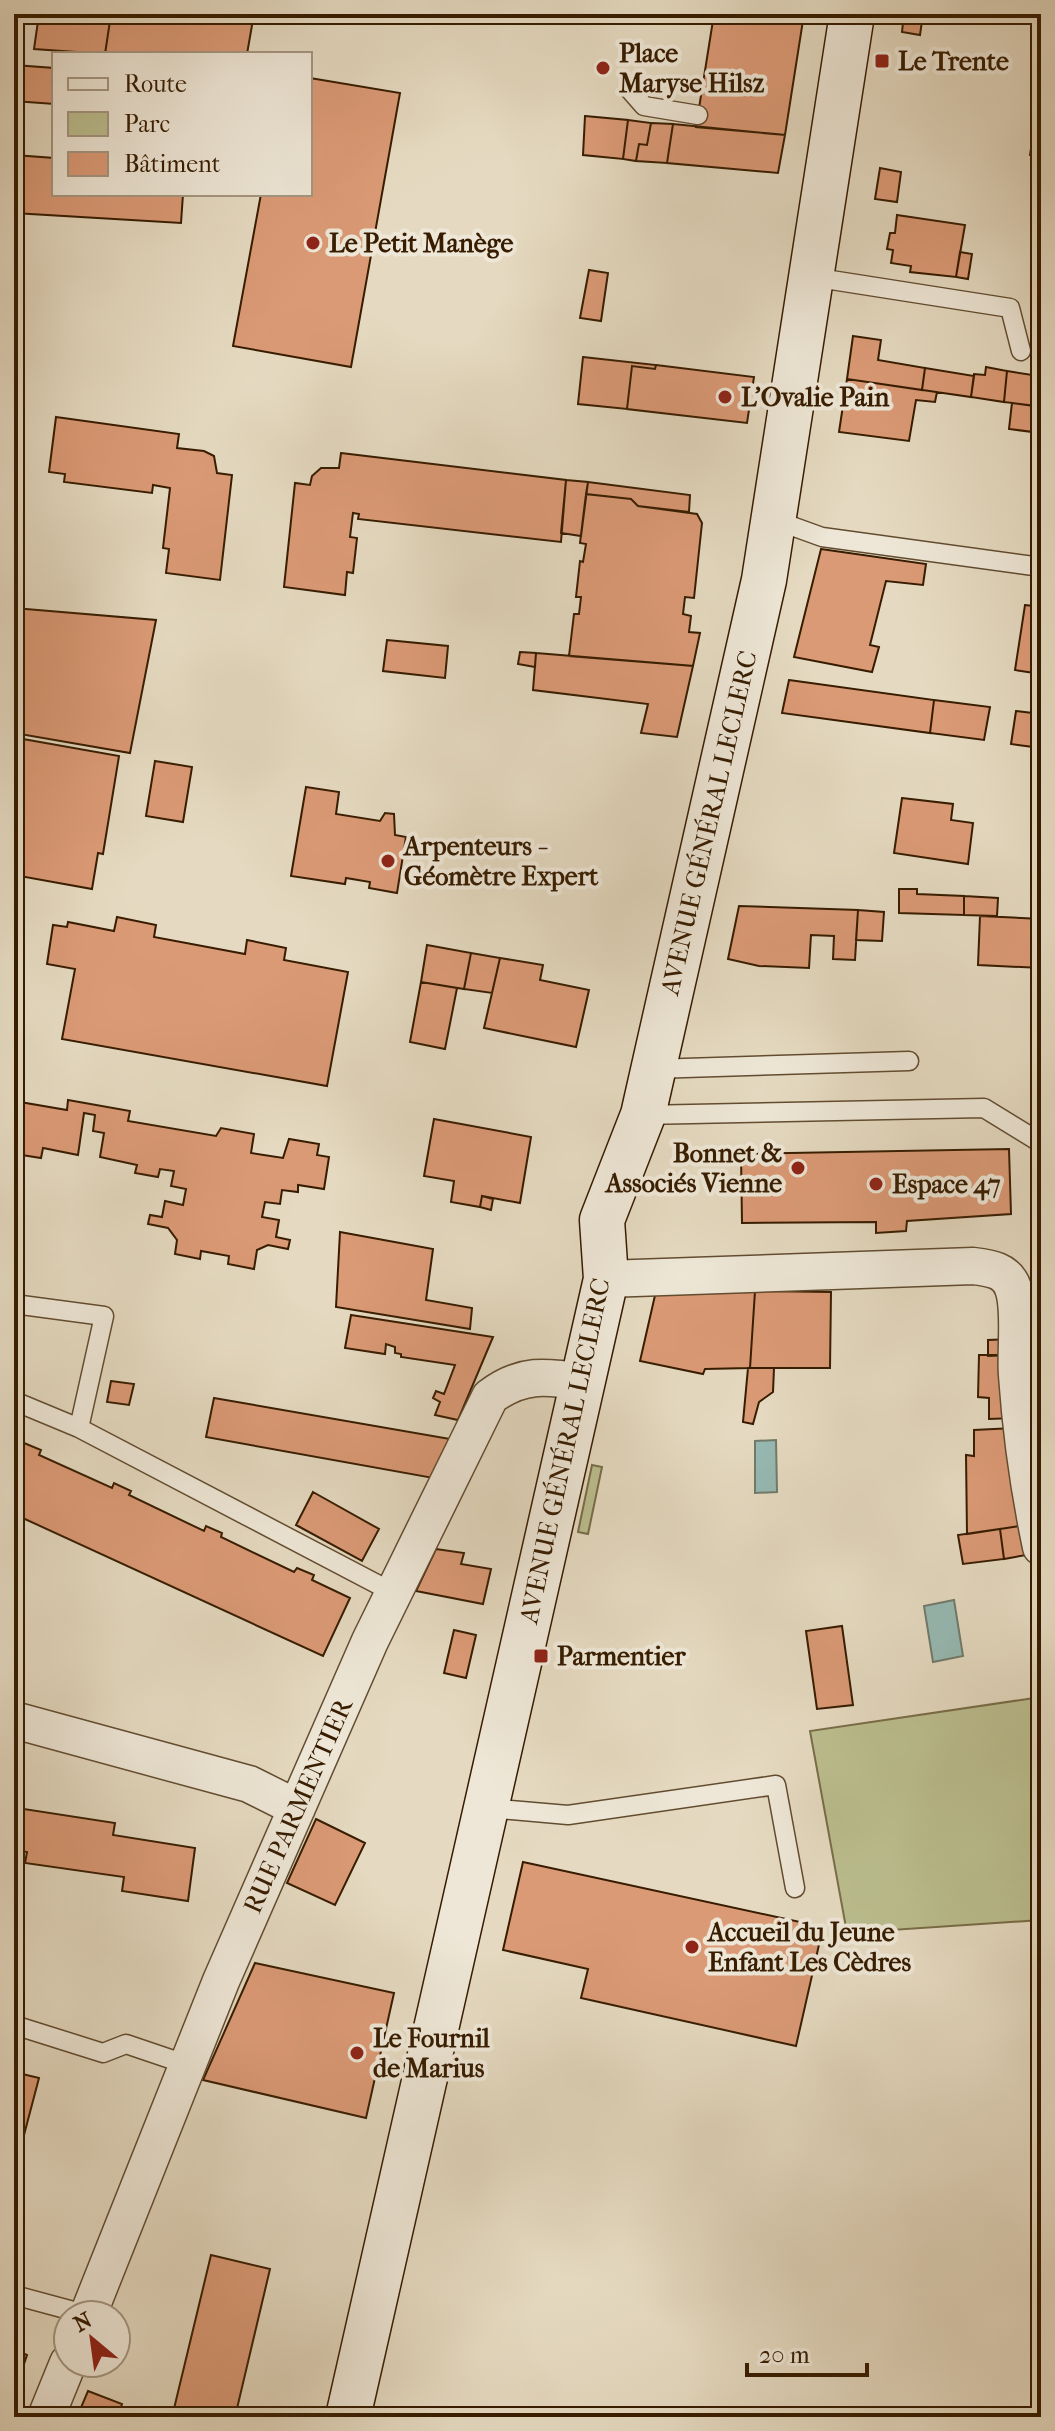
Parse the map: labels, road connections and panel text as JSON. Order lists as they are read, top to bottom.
{
  "streets": {
    "main road": ["AVENUE GÉNÉRAL LECLERC"],
    "street": ["RUE PARMENTIER"]
  },
  "crossings": [
    ["AVENUE GÉNÉRAL LECLERC", "RUE PARMENTIER"]
  ],
  "places": {
    "transit": ["Le Trente", "Parmentier"],
    "other": [
      "Place Maryse Hilsz",
      "Le Petit Manège",
      "L'Ovalie Pain",
      "Arpenteurs - Géomètre Expert",
      "Bonnet & Associés Vienne",
      "Espace 47",
      "Accueil du Jeune Enfant Les Cèdres",
      "Le Fournil de Marius"
    ]
  },
  "legend": ["Route", "Parc", "Bâtiment"],
  "scale_bar": "20 m",
  "north": "top left"
}
